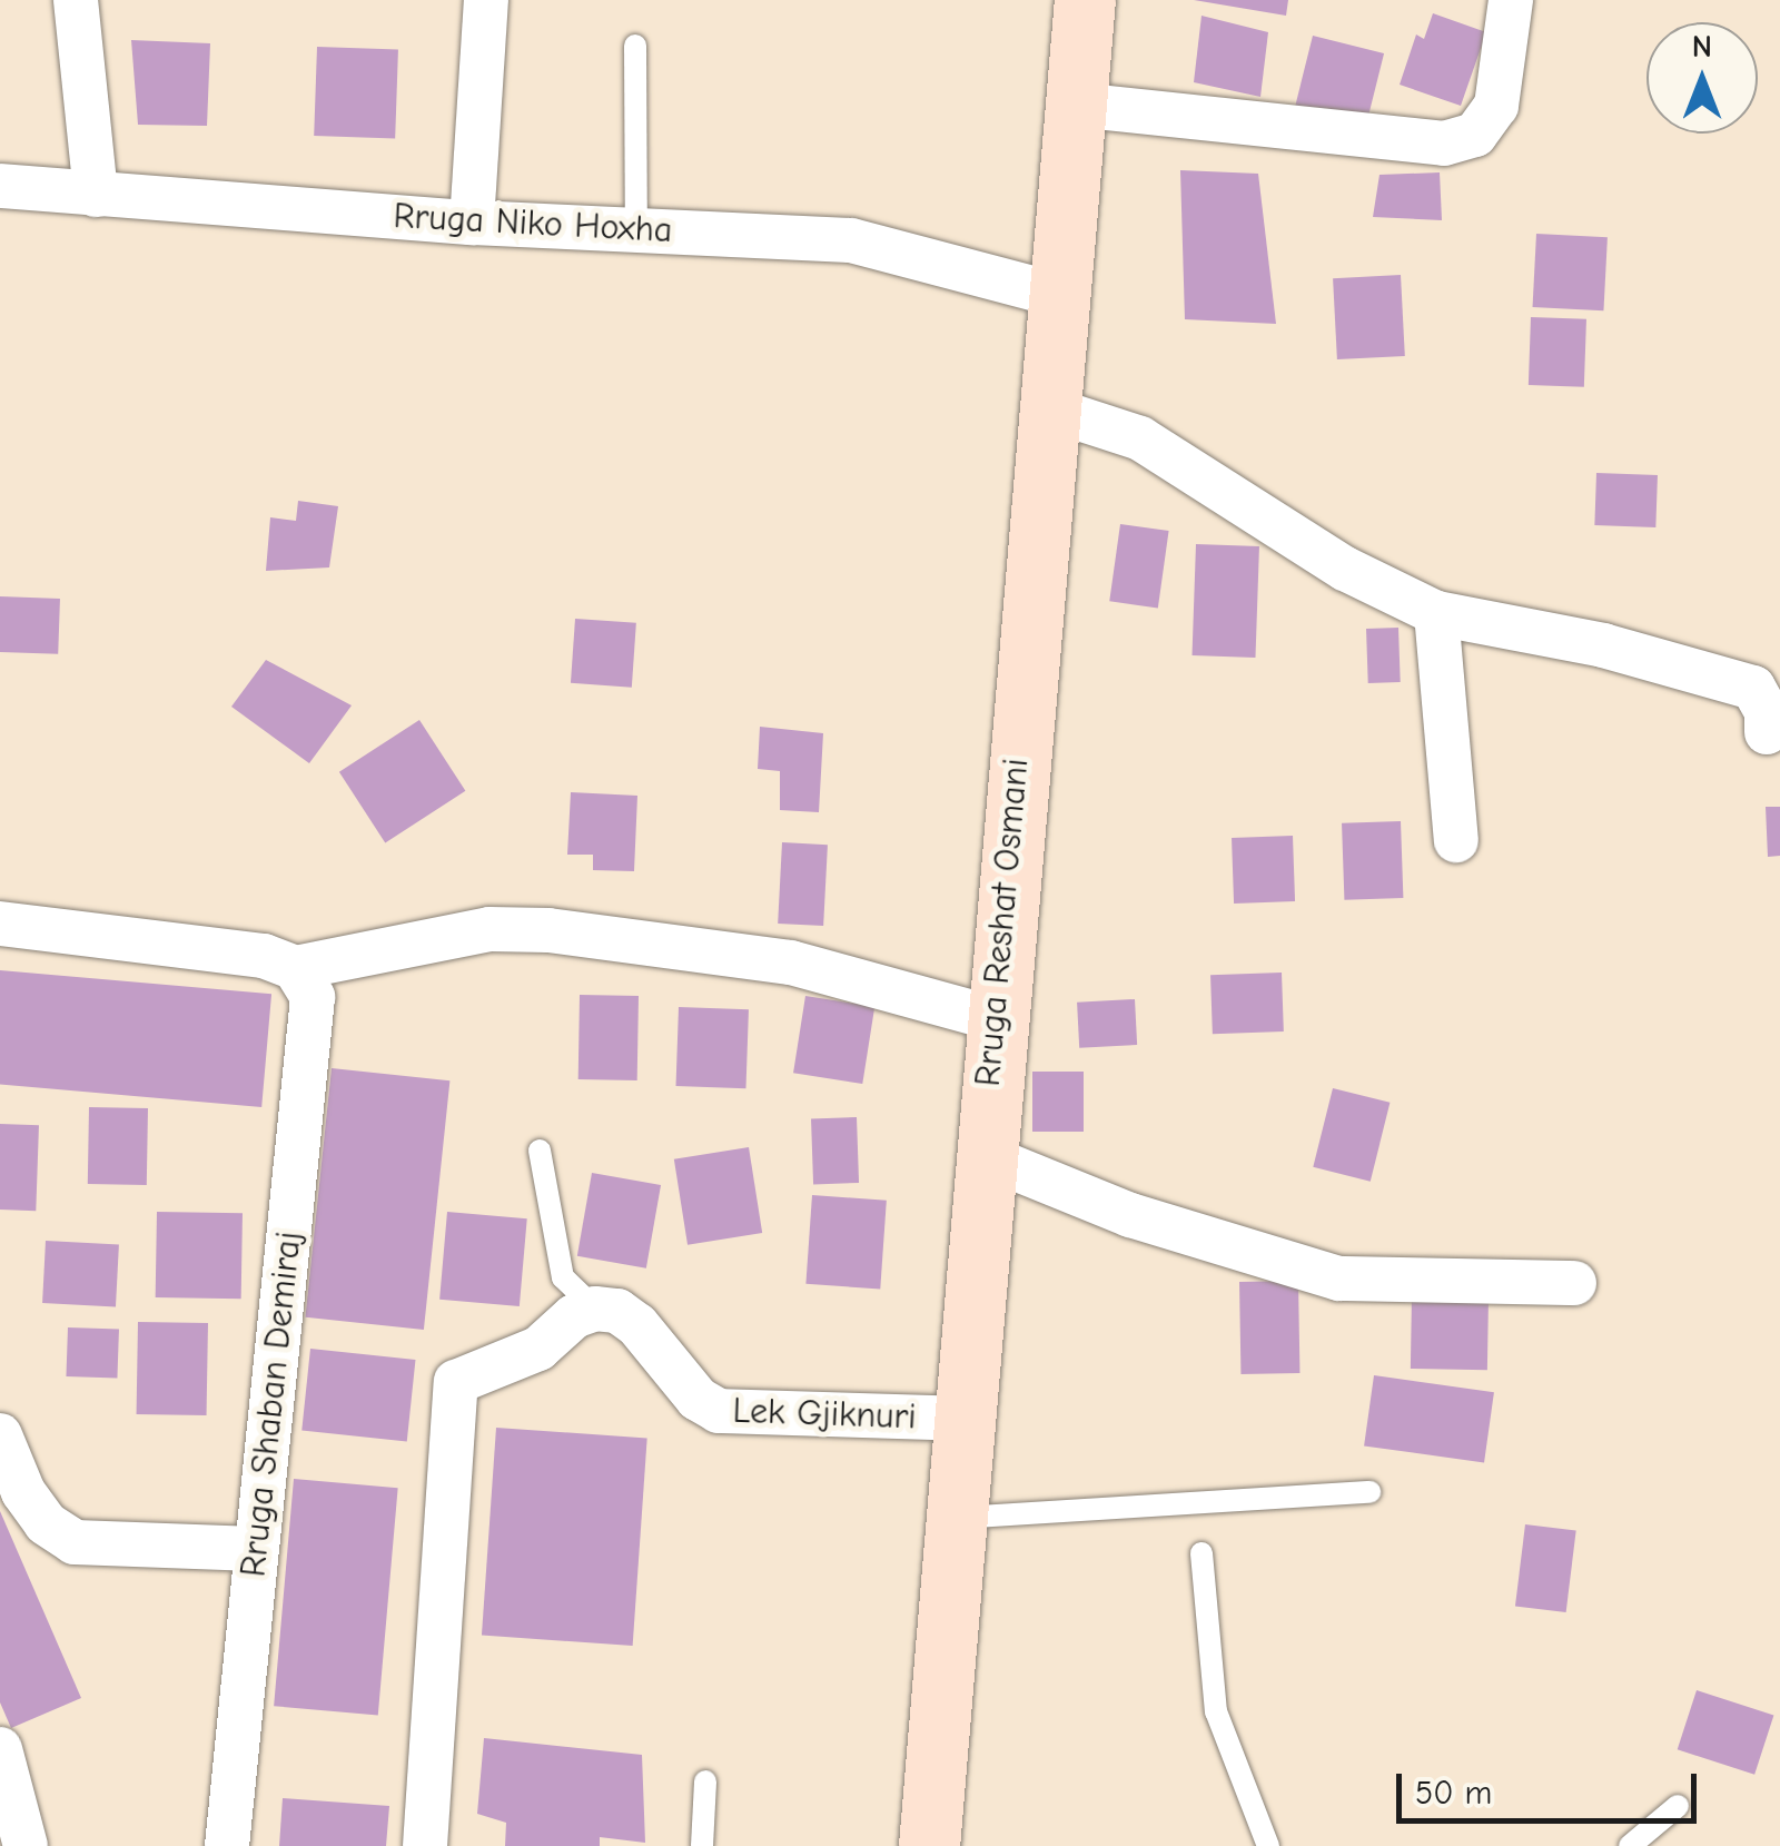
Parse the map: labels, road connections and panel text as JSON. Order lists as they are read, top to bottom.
{
  "streets": {
    "main road": ["Rruga Reshat Osmani"],
    "street": ["Rruga Niko Hoxha", "Rruga Shaban Demiraj", "Lek Gjiknuri"]
  },
  "crossings": [
    ["Rruga Niko Hoxha", "Rruga Reshat Osmani"],
    ["Rruga Reshat Osmani", "Lek Gjiknuri"]
  ],
  "scale_bar": "50 m",
  "north": "top"
}
